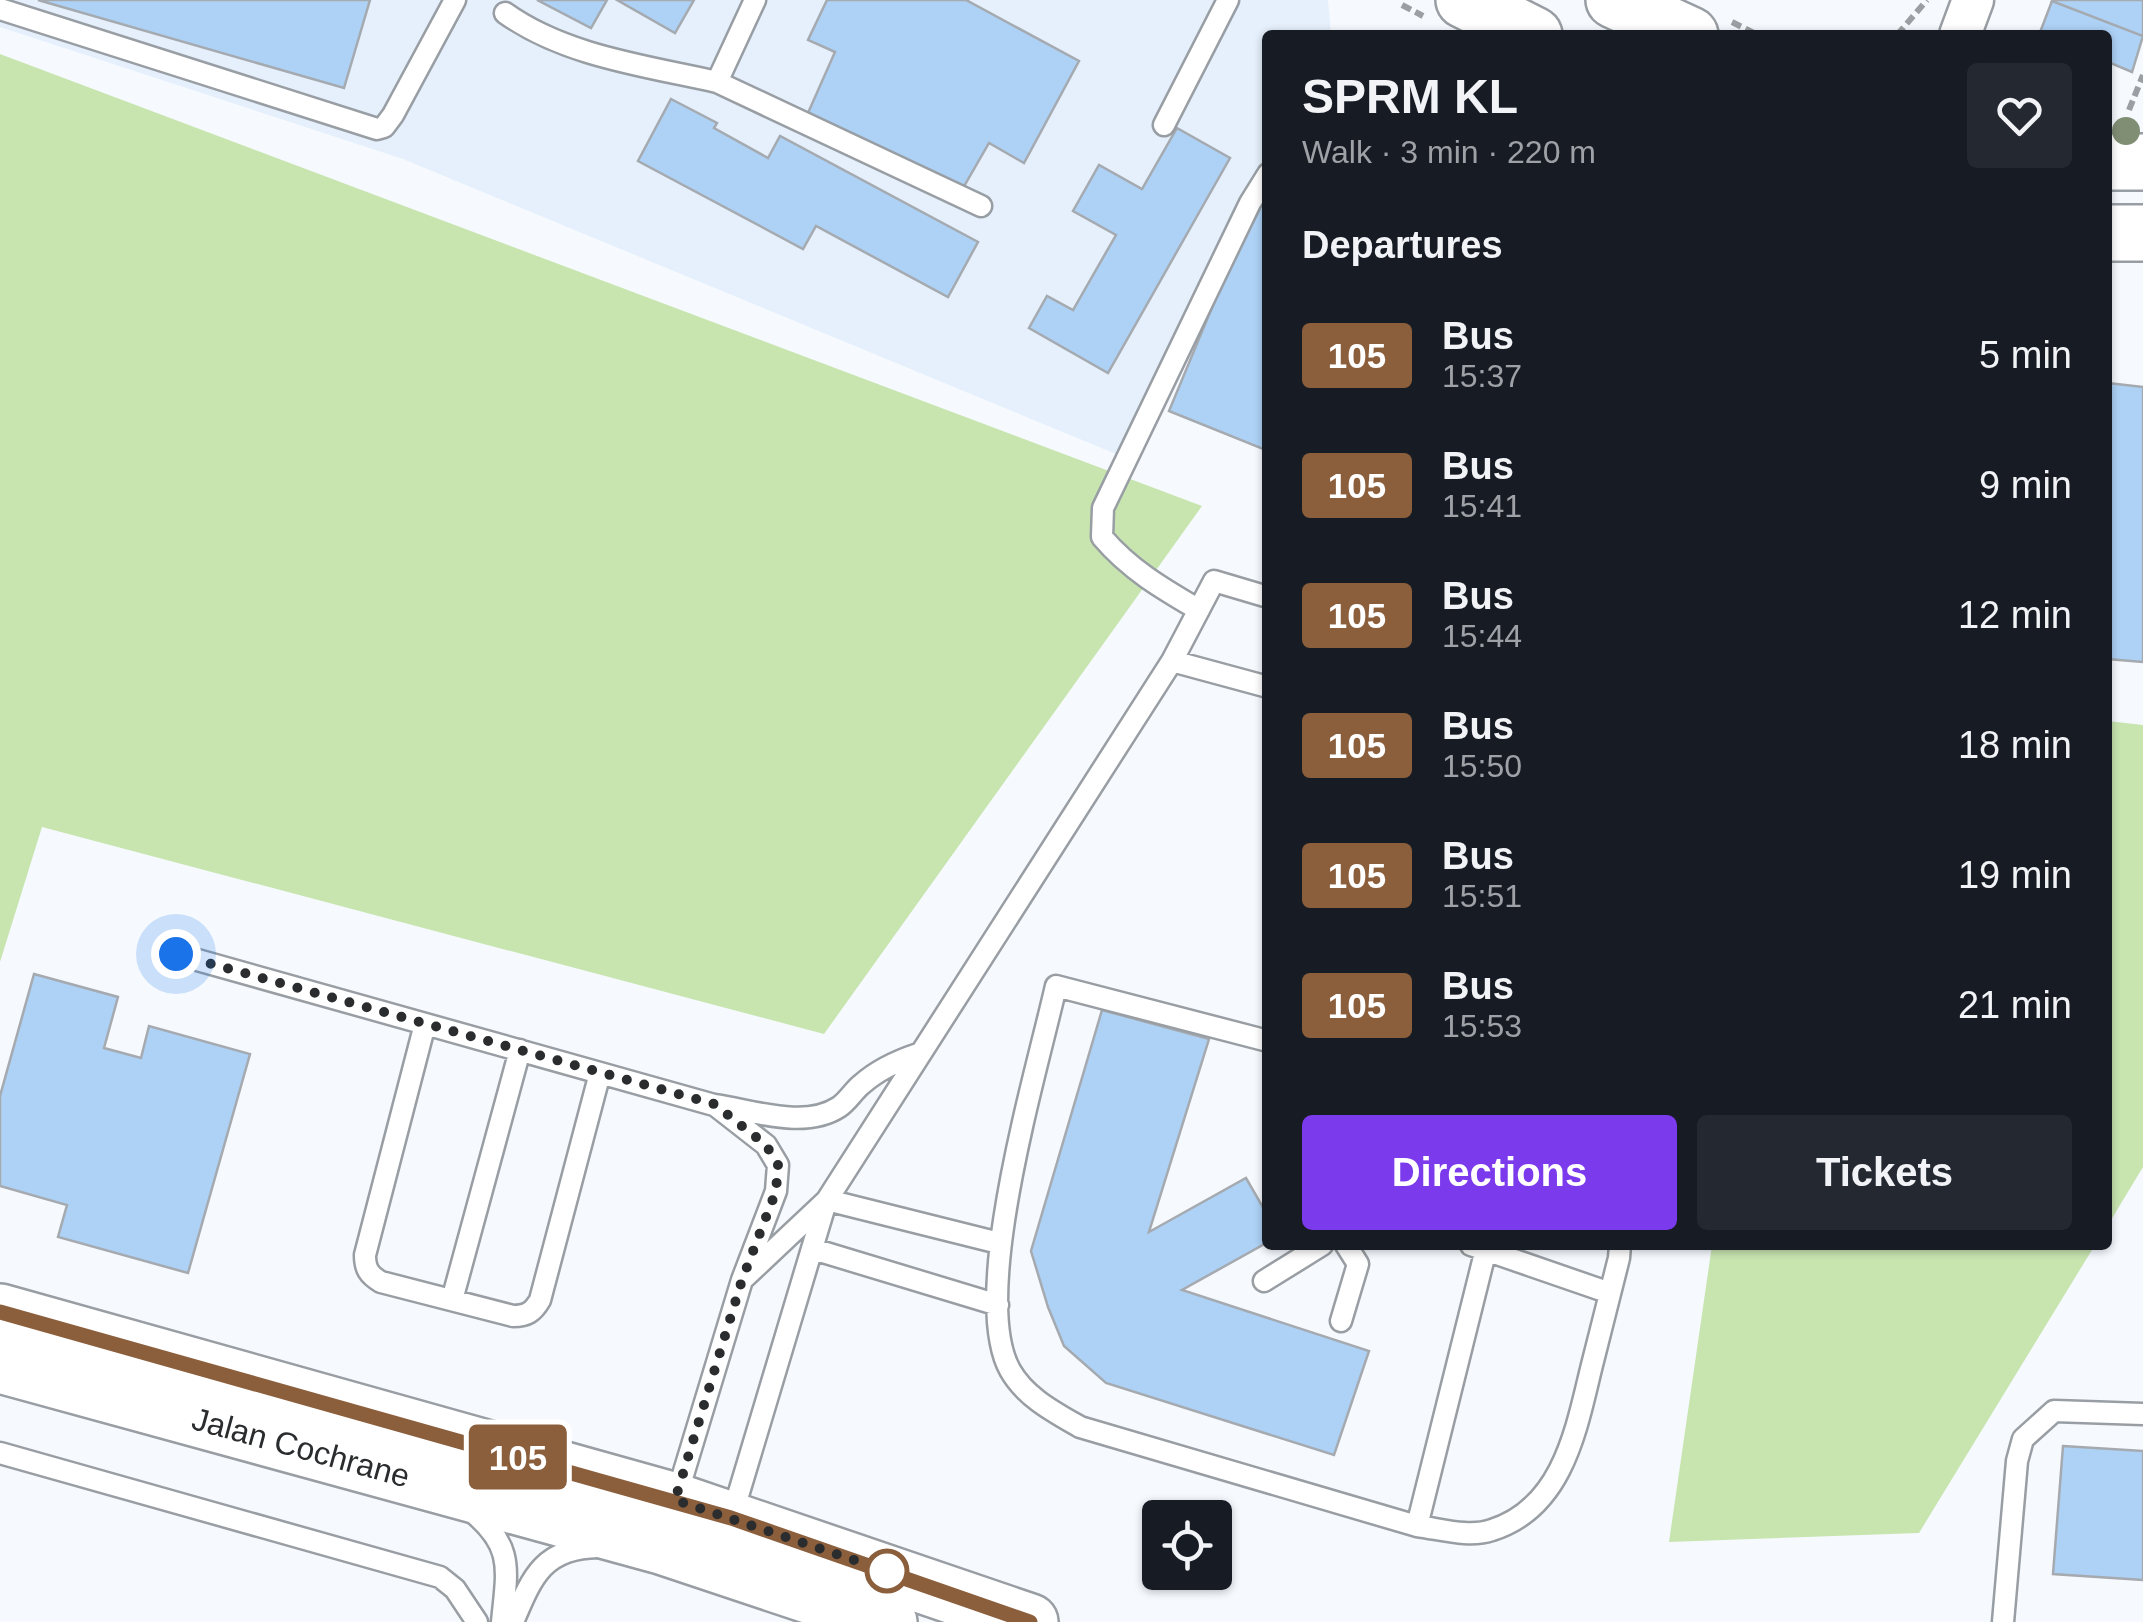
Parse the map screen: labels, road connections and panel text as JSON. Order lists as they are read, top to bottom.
{
  "streets": {
    "street": ["Jalan Cochrane"]
  },
  "lines": ["bus line 105"],
  "page": {
    "on_map": "105",
    "heading": [
      ["SPRM KL", "Walk · 3 min · 220 m"],
      "Departures"
    ],
    "list": [
      {
        "mark": "105",
        "name": "Bus",
        "note": "15:37",
        "value": "5 min"
      },
      {
        "mark": "105",
        "name": "Bus",
        "note": "15:41",
        "value": "9 min"
      },
      {
        "mark": "105",
        "name": "Bus",
        "note": "15:44",
        "value": "12 min"
      },
      {
        "mark": "105",
        "name": "Bus",
        "note": "15:50",
        "value": "18 min"
      },
      {
        "mark": "105",
        "name": "Bus",
        "note": "15:51",
        "value": "19 min"
      },
      {
        "mark": "105",
        "name": "Bus",
        "note": "15:53",
        "value": "21 min"
      }
    ],
    "buttons": ["Directions", "Tickets"]
  }
}
